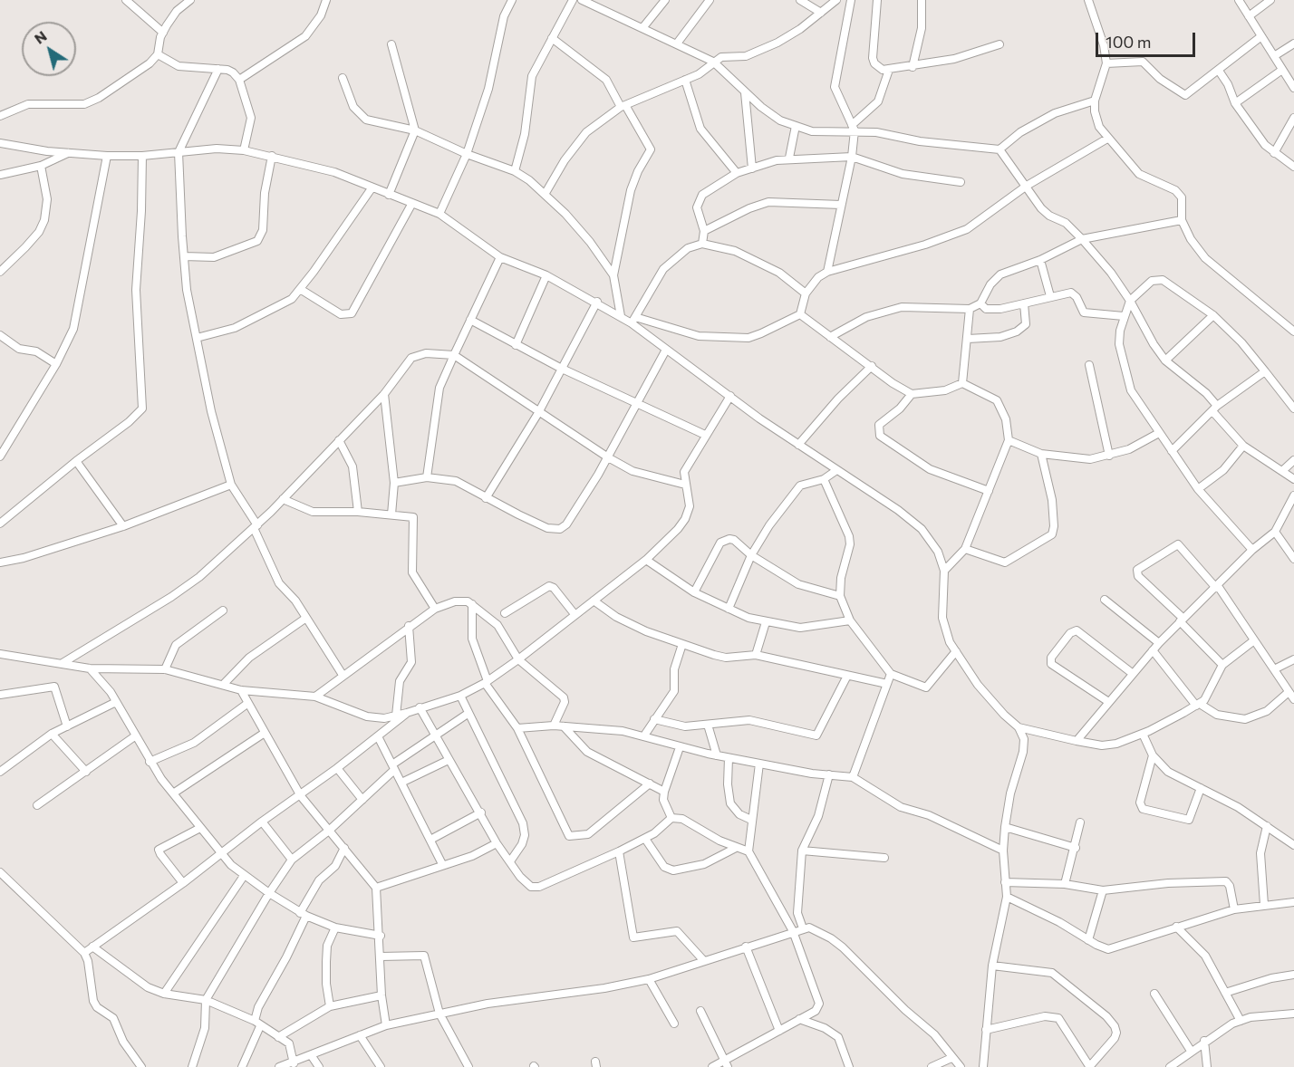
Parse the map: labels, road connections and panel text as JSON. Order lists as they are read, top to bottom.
{
  "scale_bar": "100 m",
  "north": "top left"
}
